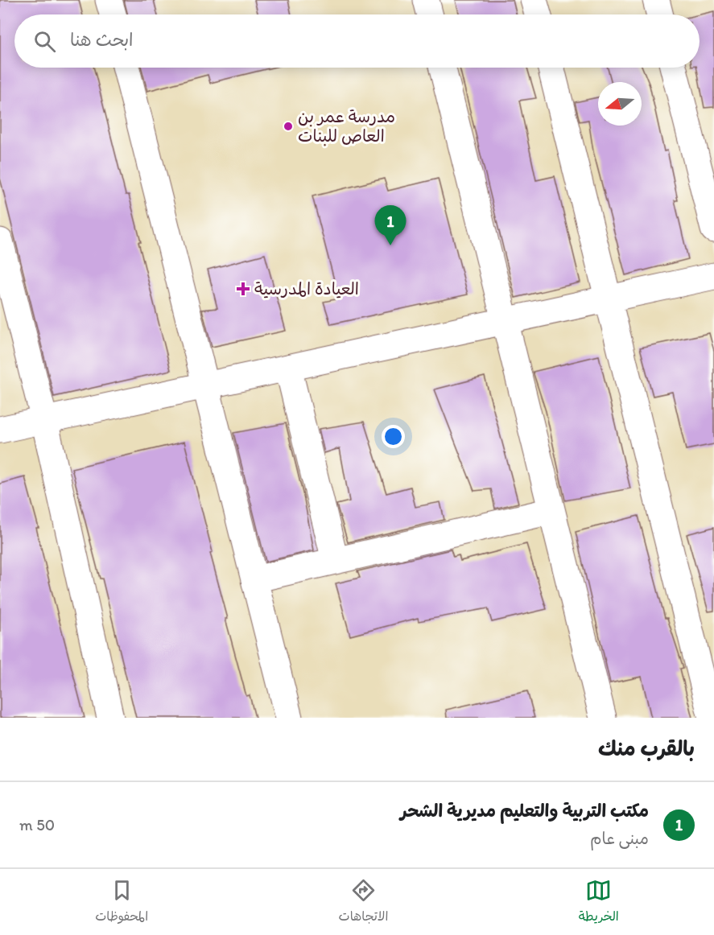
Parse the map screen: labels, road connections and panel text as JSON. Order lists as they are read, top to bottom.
{
  "places": {
    "other": ["مدرسة عمر بن العاص للبنات"],
    "health": ["العيادة المدرسية"]
  },
  "north": "left",
  "page": {
    "search": "ابحث هنا",
    "pins": "1",
    "heading": "بالقرب منك",
    "list": [
      {
        "mark": "1",
        "name": "مكتب التربية والتعليم مديرية الشحر",
        "note": "مبنى عام",
        "value": "50 m"
      }
    ],
    "nav": ["الخريطة", "الاتجاهات", "المحفوظات"]
  }
}
